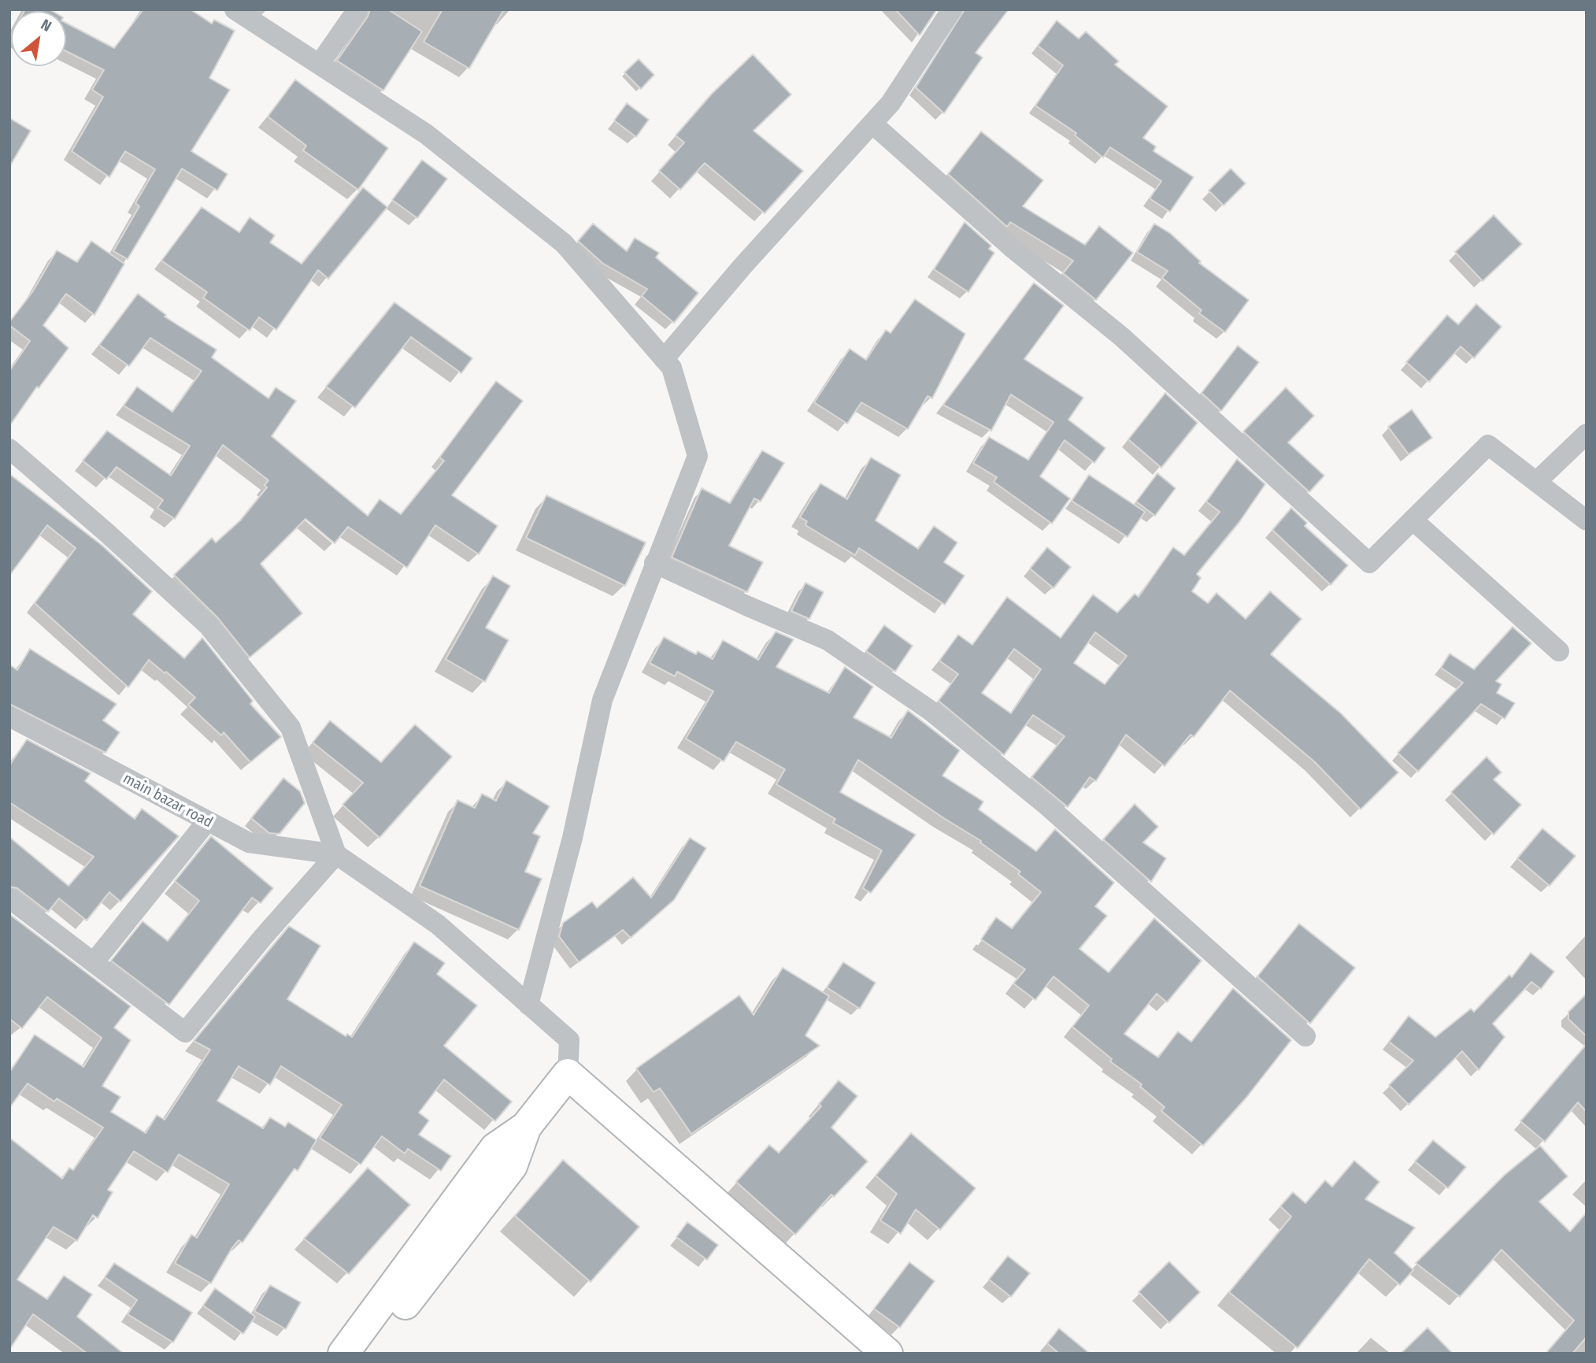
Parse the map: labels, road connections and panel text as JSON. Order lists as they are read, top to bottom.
{
  "streets": {
    "street": ["main bazar road"]
  },
  "north": "top right"
}
